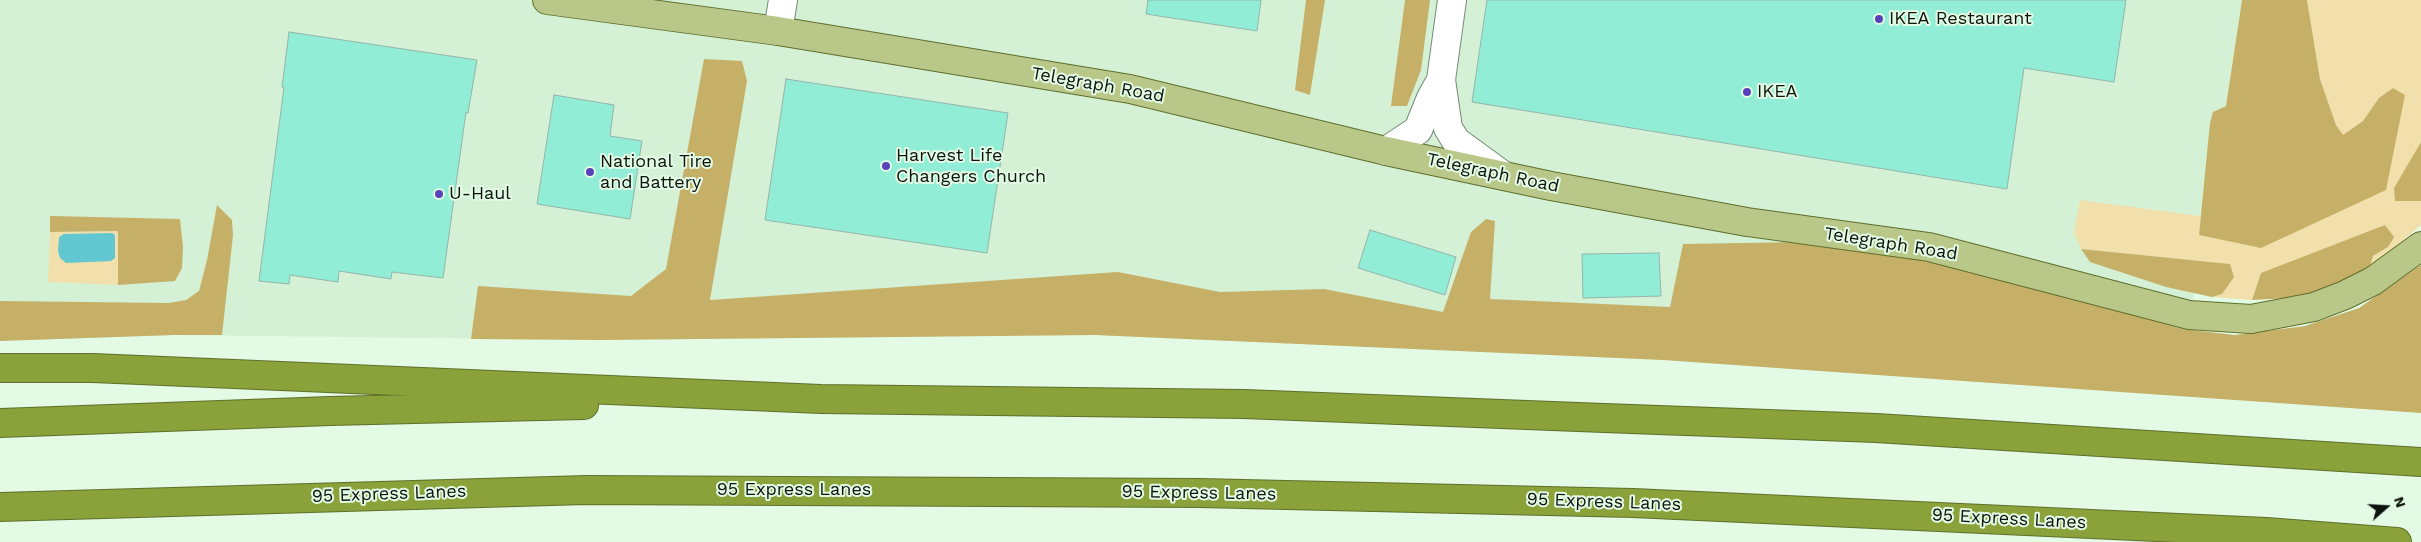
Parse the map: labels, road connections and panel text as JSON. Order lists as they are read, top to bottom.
{
  "streets": {
    "highway": ["95 Express Lanes"],
    "main road": ["Telegraph Road"]
  },
  "places": [
    "IKEA Restaurant",
    "IKEA",
    "Harvest Life Changers Church",
    "National Tire and Battery",
    "U-Haul"
  ],
  "north": "right"
}
